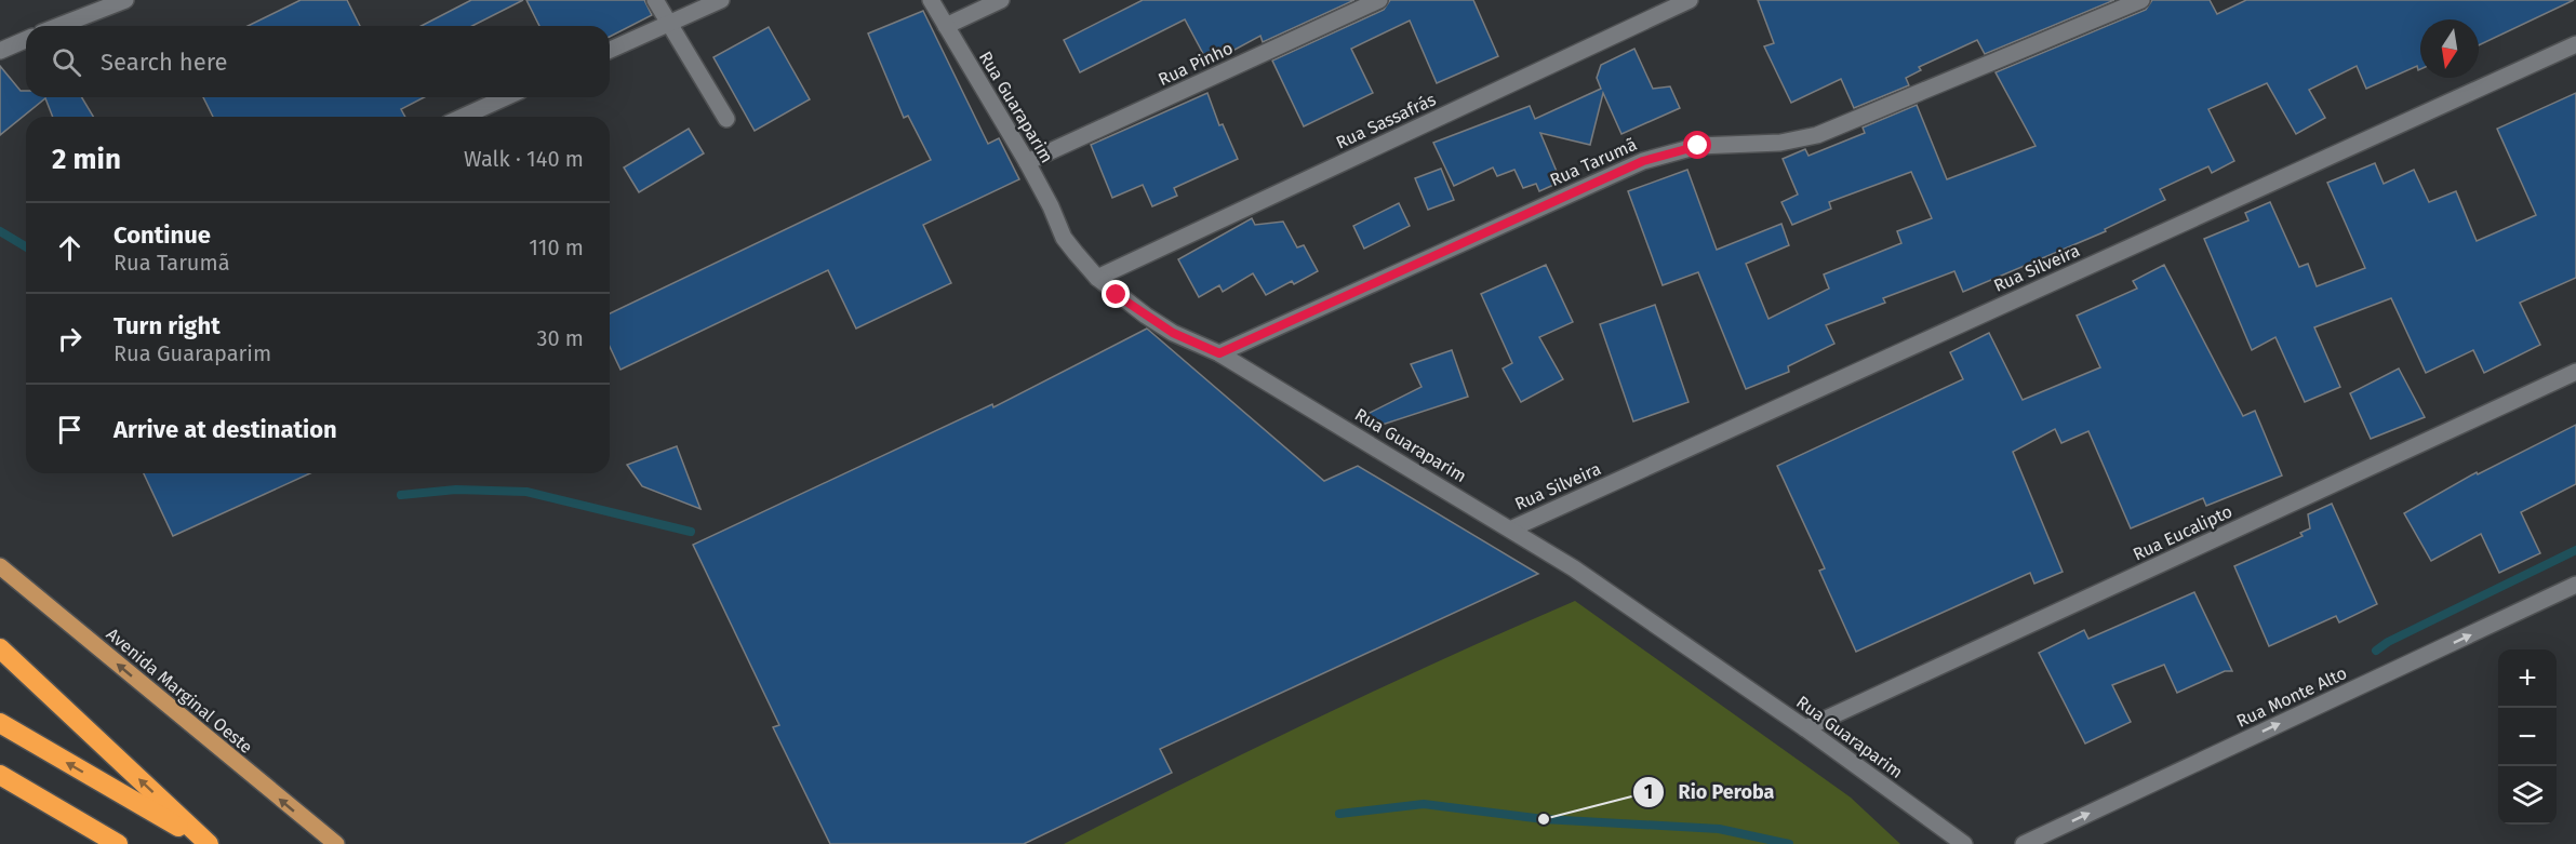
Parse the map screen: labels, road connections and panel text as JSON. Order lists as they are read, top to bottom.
{
  "streets": {
    "main road": ["Avenida Marginal Oeste"],
    "street": [
      "Rua Pinho",
      "Rua Guaraparim",
      "Rua Sassafrás",
      "Rua Tarumã",
      "Rua Silveira",
      "Rua Eucalipto",
      "Rua Monte Alto"
    ]
  },
  "crossings": [
    ["Rua Pinho", "Rua Guaraparim"],
    ["Rua Guaraparim", "Rua Sassafrás"],
    ["Rua Guaraparim", "Rua Tarumã"],
    ["Rua Guaraparim", "Rua Silveira"],
    ["Rua Guaraparim", "Rua Eucalipto"]
  ],
  "one_way": ["Avenida Marginal Oeste", "Rua Monte Alto"],
  "places": ["Rio Peroba"],
  "north": "bottom",
  "page": {
    "search": "Search here",
    "heading": ["2 min", "Walk · 140 m"],
    "list": [
      ["Continue", "Rua Tarumã", "110 m"],
      ["Turn right", "Rua Guaraparim", "30 m"],
      "Arrive at destination"
    ],
    "map_buttons": ["+", "−"]
  }
}
